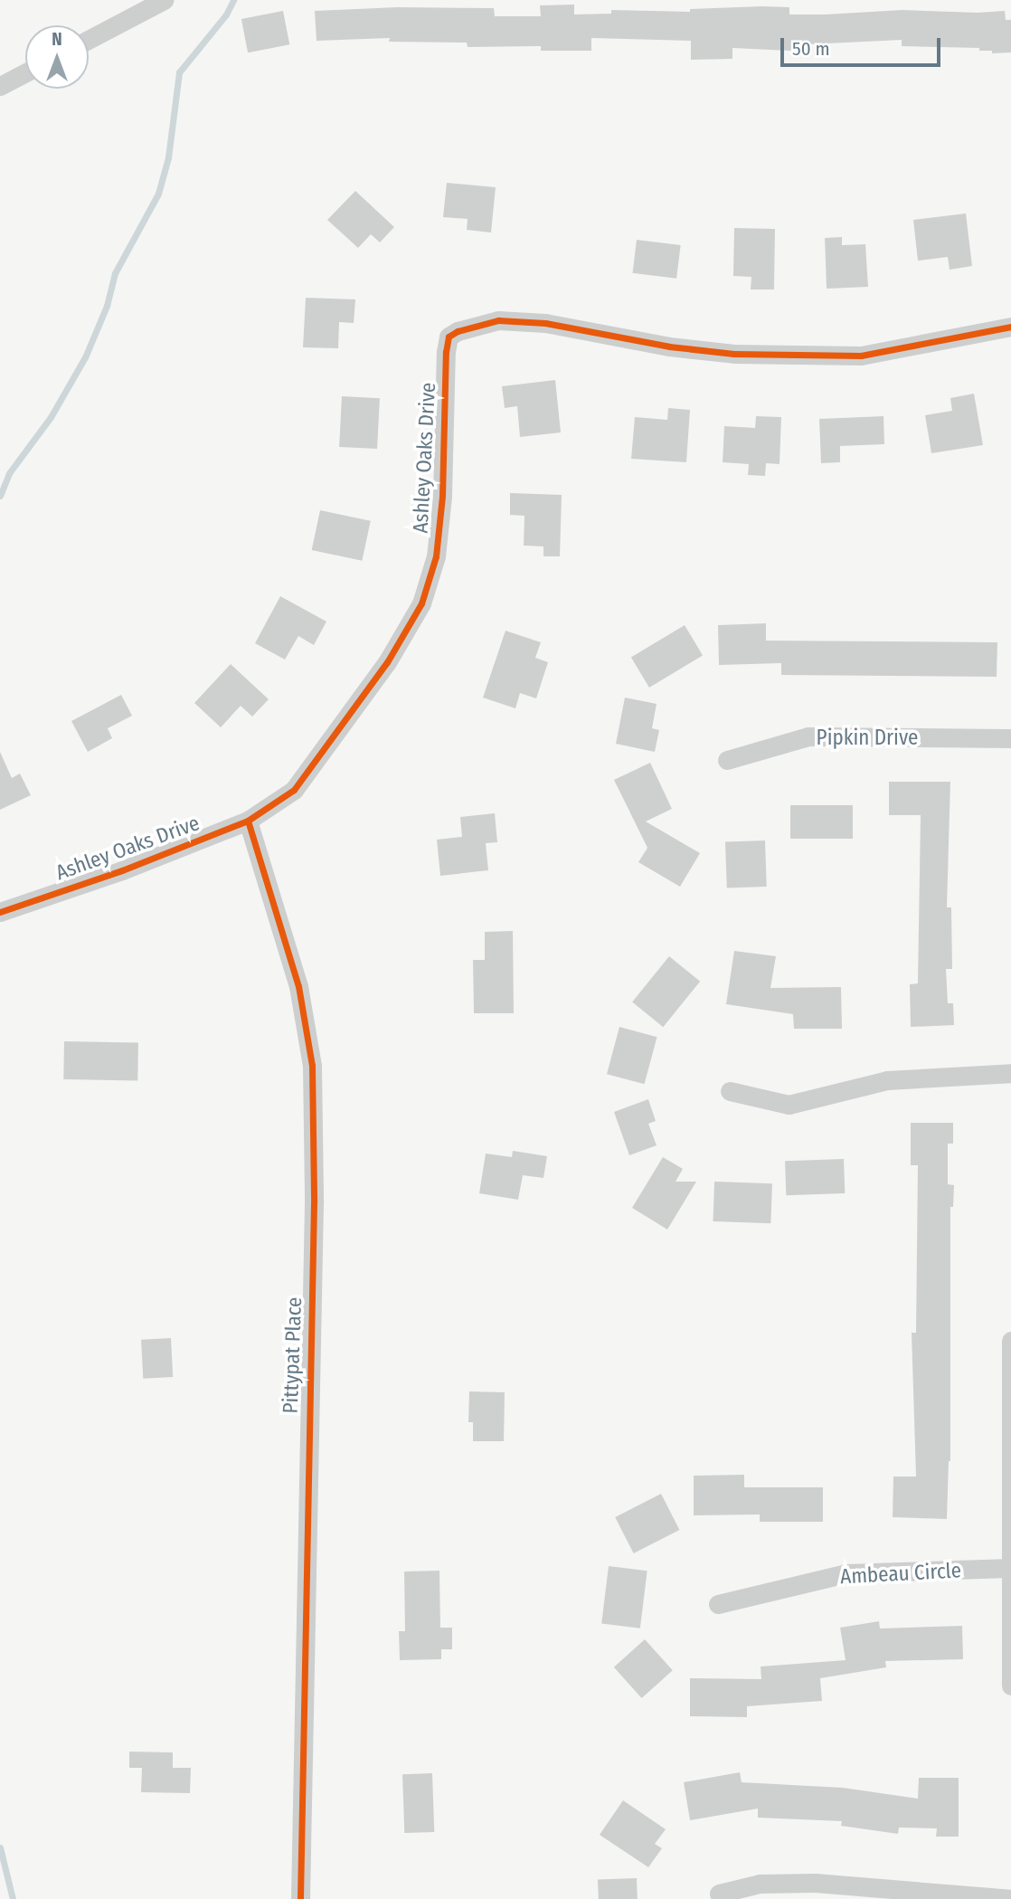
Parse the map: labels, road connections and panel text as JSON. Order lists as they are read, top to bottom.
{
  "streets": {
    "street": [
      "Ashley Oaks Drive",
      "Pipkin Drive",
      "Pittypat Place",
      "Ambeau Circle"
    ]
  },
  "crossings": [
    ["Ashley Oaks Drive", "Pittypat Place"]
  ],
  "scale_bar": "50 m",
  "north": "top"
}
